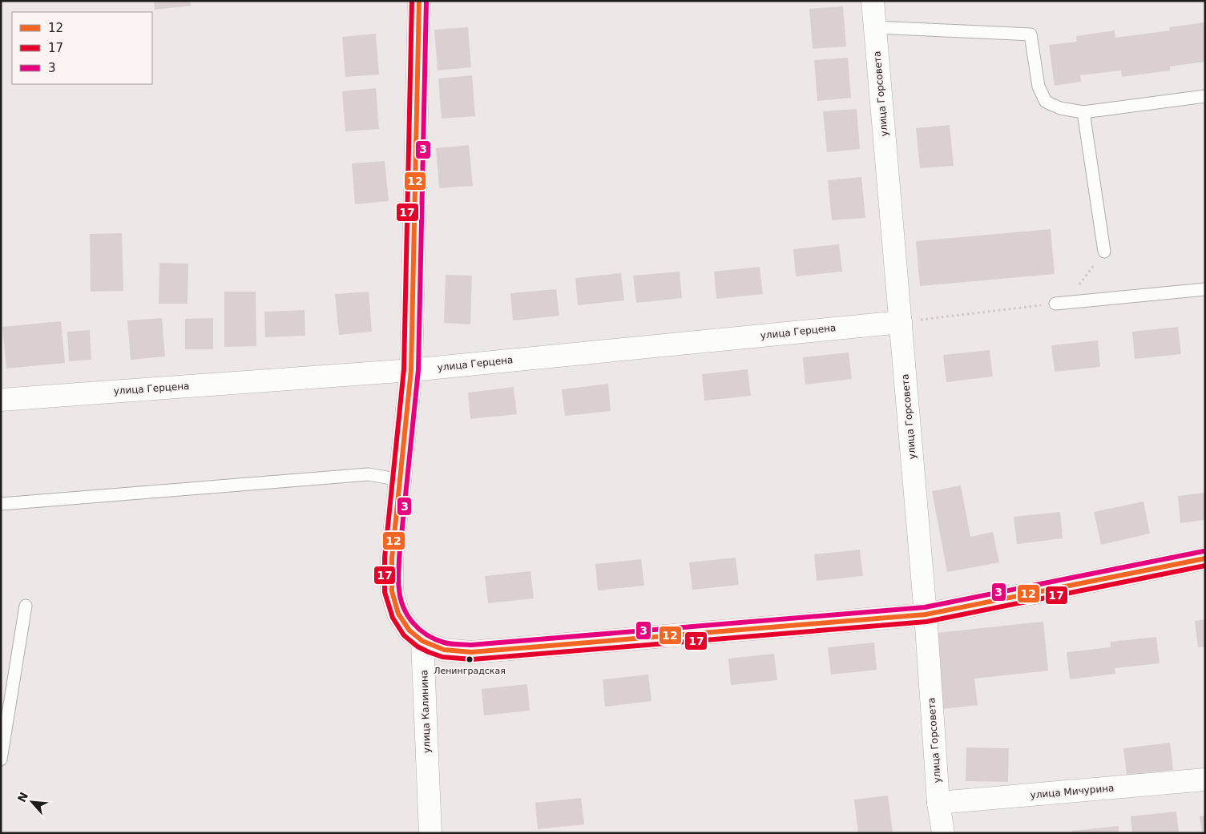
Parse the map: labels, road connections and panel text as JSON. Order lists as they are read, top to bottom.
{
  "streets": {
    "street": [
      "улица Горсовета",
      "улица Герцена",
      "улица Калинина",
      "улица Мичурина"
    ]
  },
  "crossings": [
    ["улица Горсовета", "улица Герцена"],
    ["улица Горсовета", "улица Мичурина"]
  ],
  "places": ["Ленинградская"],
  "lines": ["transit line 12", "transit line 17", "transit line 3"],
  "legend": ["12", "17", "3"],
  "north": "top left"
}
